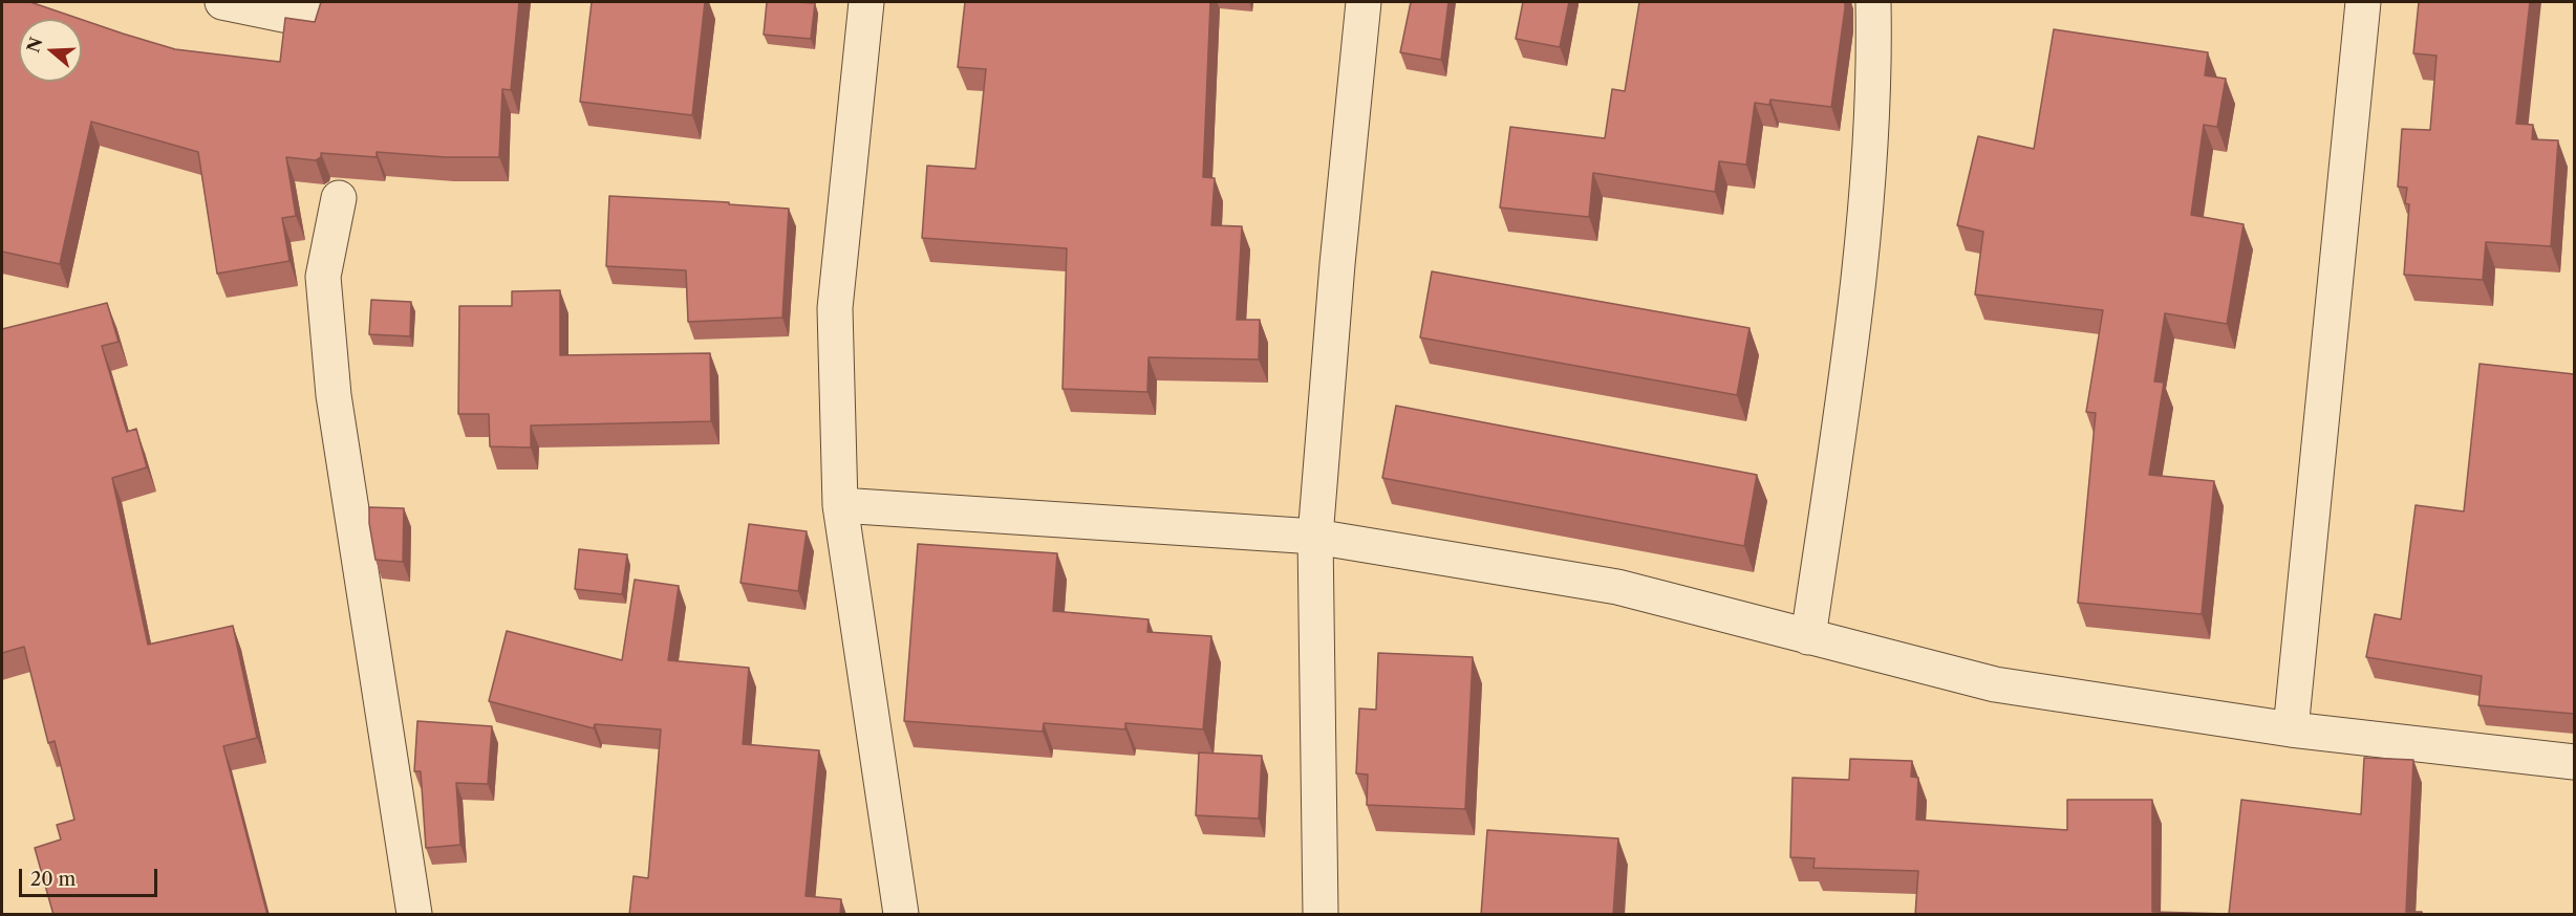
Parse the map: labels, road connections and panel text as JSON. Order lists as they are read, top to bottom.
{
  "scale_bar": "20 m",
  "north": "left"
}
